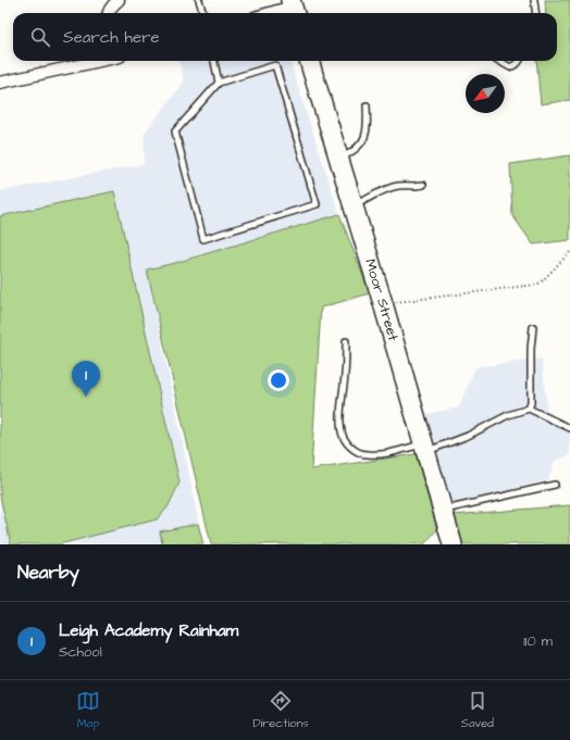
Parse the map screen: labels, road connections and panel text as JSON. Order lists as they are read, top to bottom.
{
  "streets": {
    "main road": ["Moor Street"]
  },
  "north": "bottom left",
  "page": {
    "search": "Search here",
    "pins": "1",
    "heading": "Nearby",
    "list": [
      {
        "mark": "1",
        "name": "Leigh Academy Rainham",
        "note": "School",
        "value": "110 m"
      }
    ],
    "nav": ["Map", "Directions", "Saved"]
  }
}
